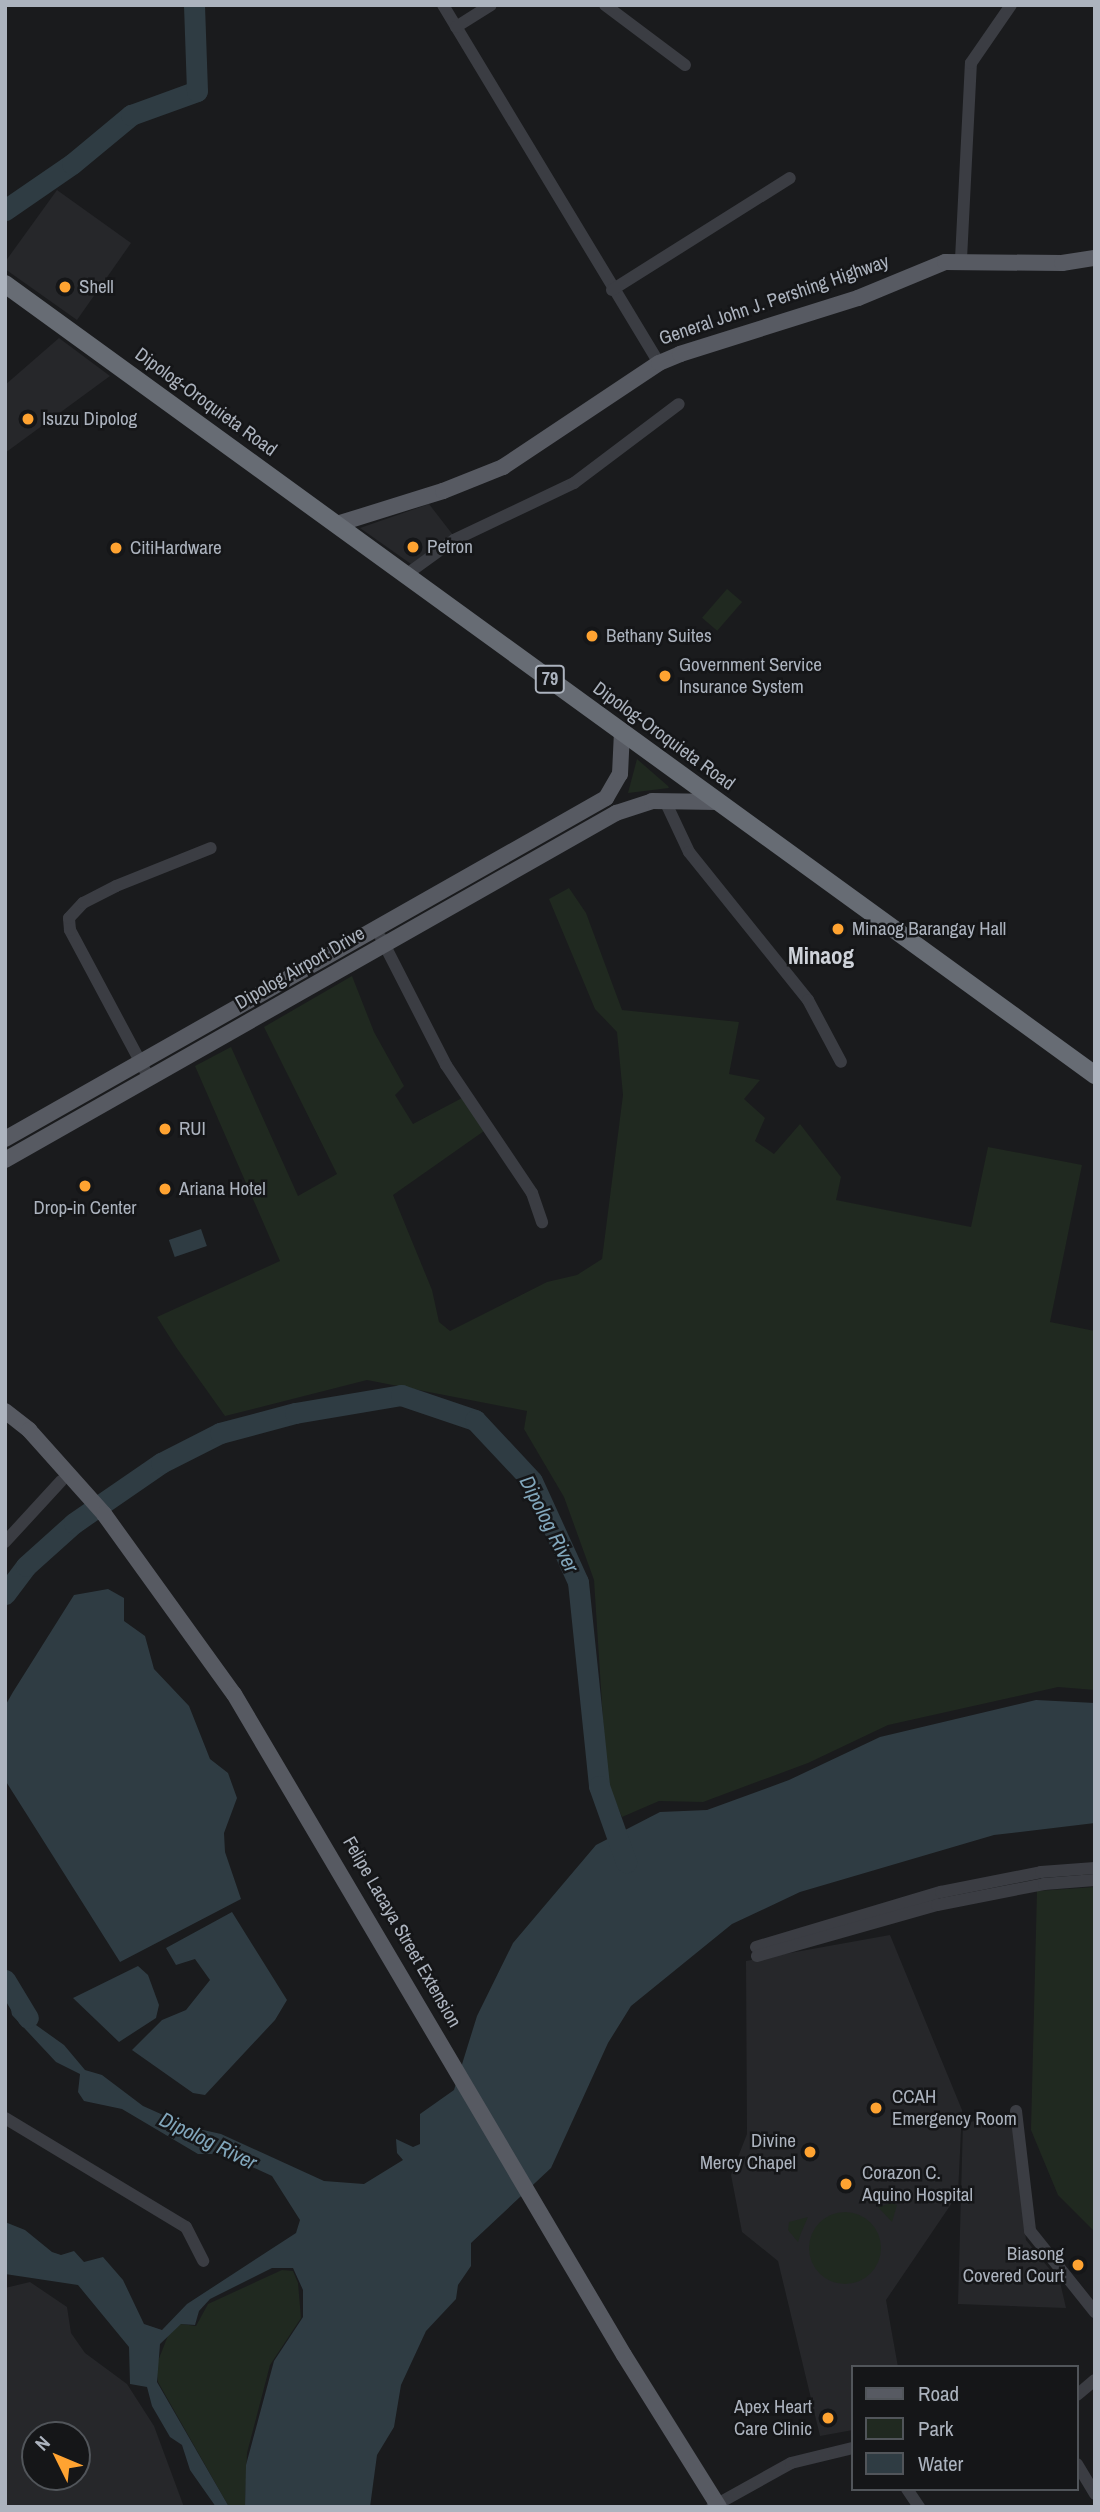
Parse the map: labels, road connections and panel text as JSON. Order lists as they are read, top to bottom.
{
  "streets": {
    "highway": ["Dipolog-Oroquieta Road", "79"],
    "main road": ["General John J. Pershing Highway", "Dipolog Airport Drive", "Felipe Lacaya Street Extension"]
  },
  "crossings": [
    ["General John J. Pershing Highway", "Dipolog-Oroquieta Road"],
    ["Dipolog-Oroquieta Road", "Dipolog Airport Drive"]
  ],
  "districts": ["Minaog"],
  "water": ["Dipolog River"],
  "places": [
    "Shell",
    "Isuzu Dipolog",
    "Petron",
    "CitiHardware",
    "Bethany Suites",
    "Government Service Insurance System",
    "Minaog Barangay Hall",
    "RUI",
    "Drop-in Center",
    "Ariana Hotel",
    "CCAH Emergency Room",
    "Divine Mercy Chapel",
    "Corazon C. Aquino Hospital",
    "Biasong Covered Court",
    "Apex Heart Care Clinic"
  ],
  "legend": ["Road", "Park", "Water"],
  "north": "top left"
}
